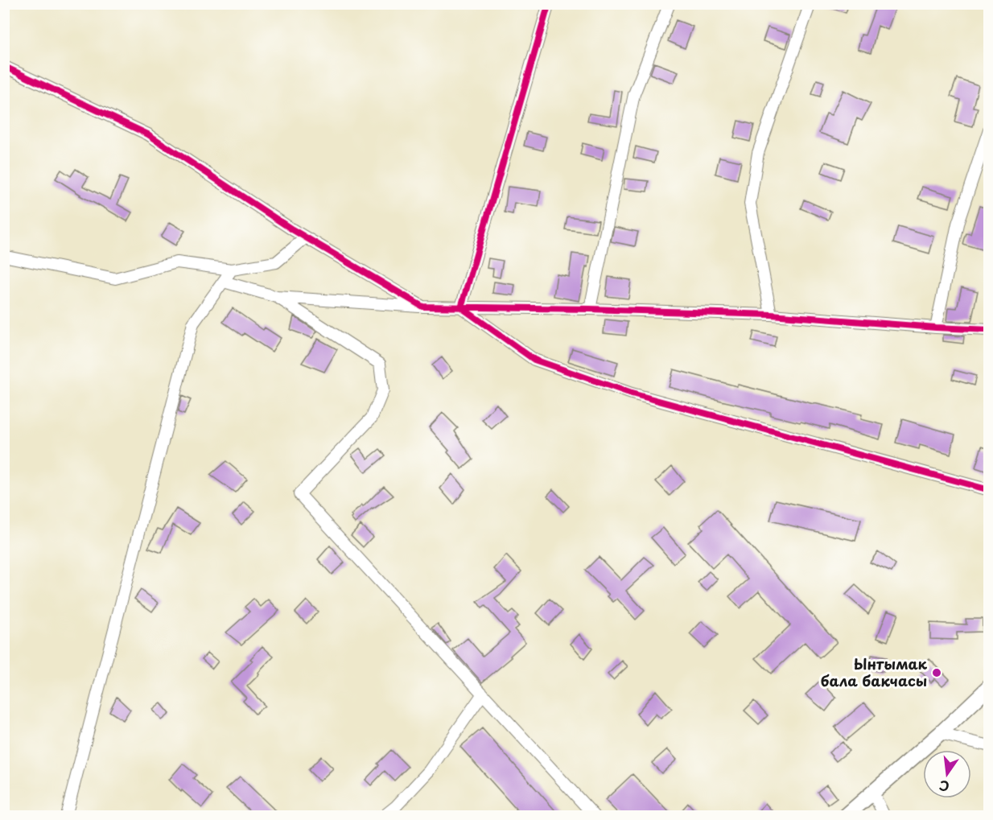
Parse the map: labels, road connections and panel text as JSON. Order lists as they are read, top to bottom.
{
  "places": ["Ынтымак бала бакчасы"],
  "north": "bottom"
}
